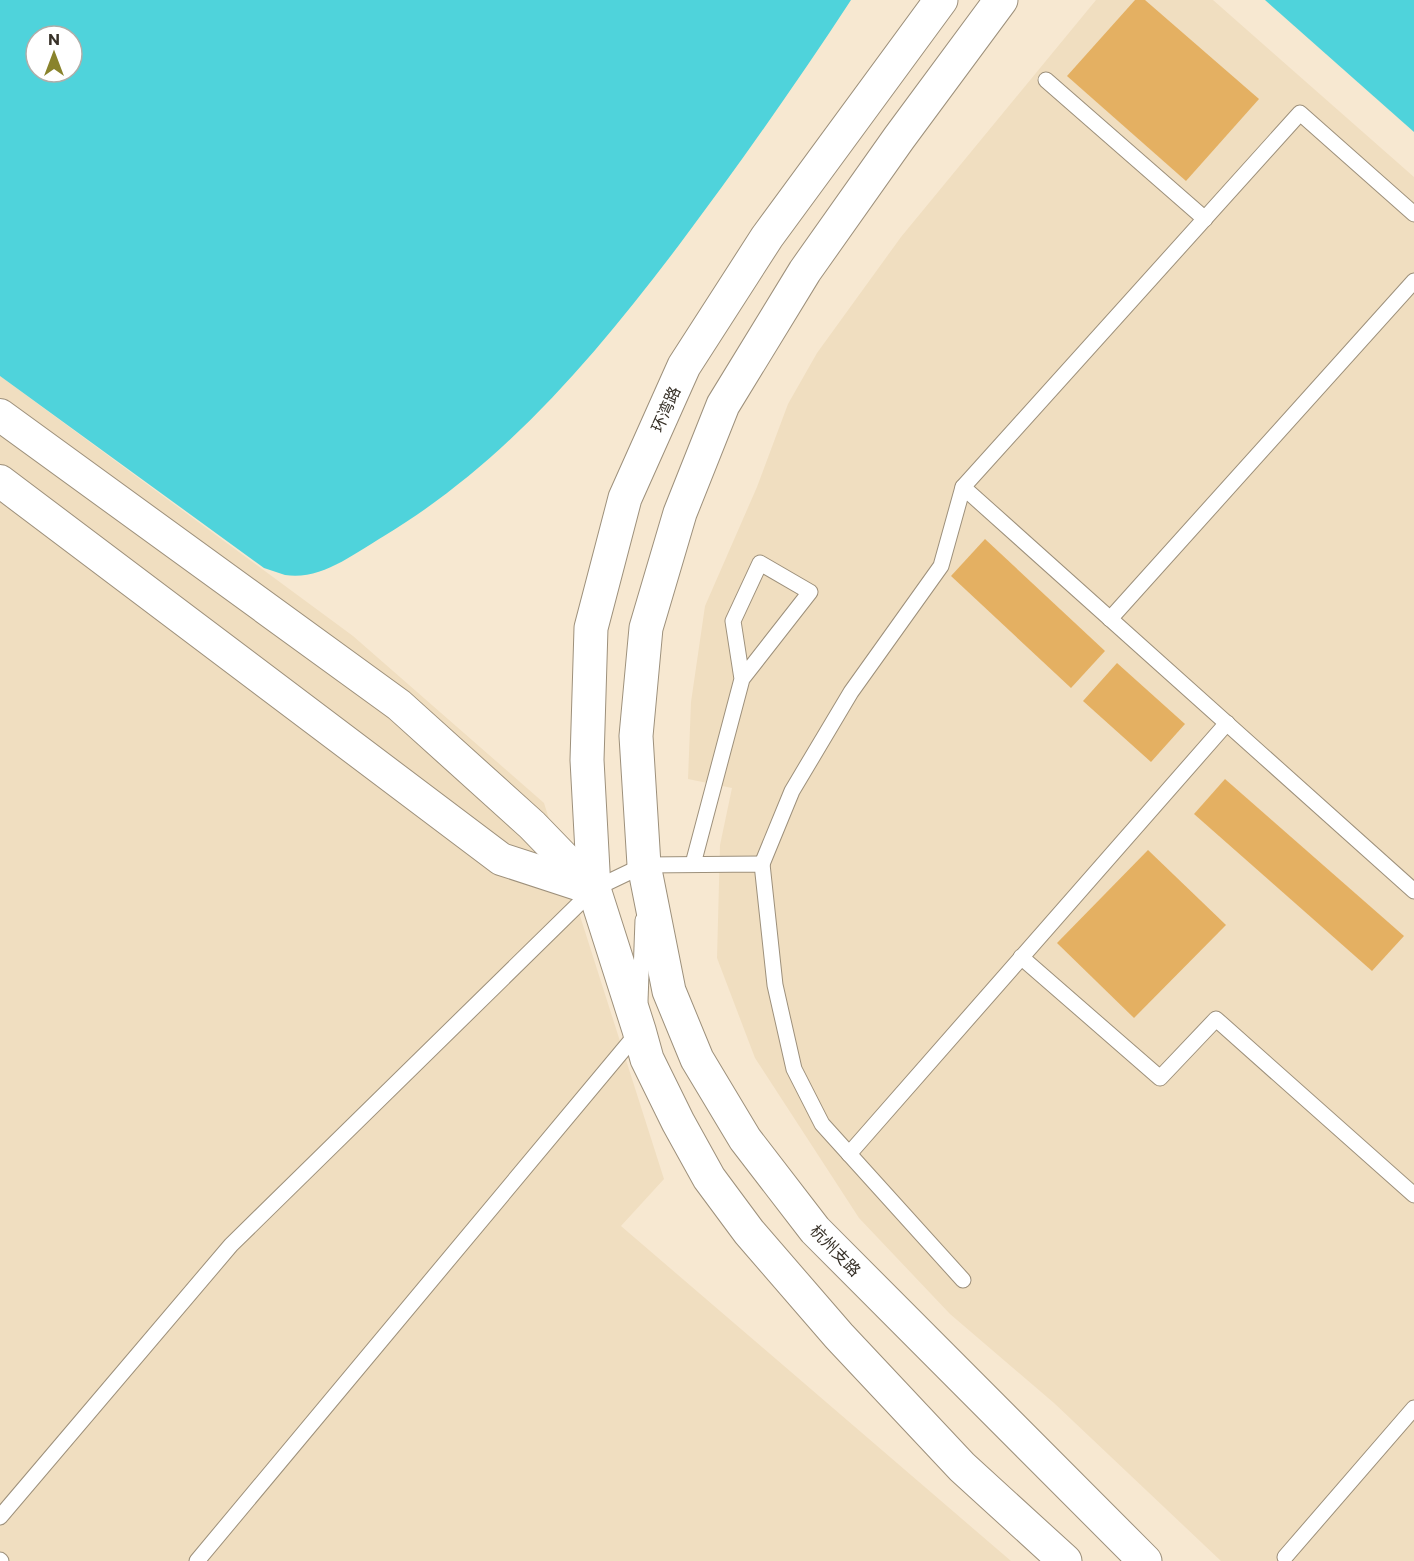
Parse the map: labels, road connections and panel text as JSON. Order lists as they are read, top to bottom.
{
  "streets": {
    "main road": ["环湾路", "杭州支路"]
  },
  "north": "top"
}
